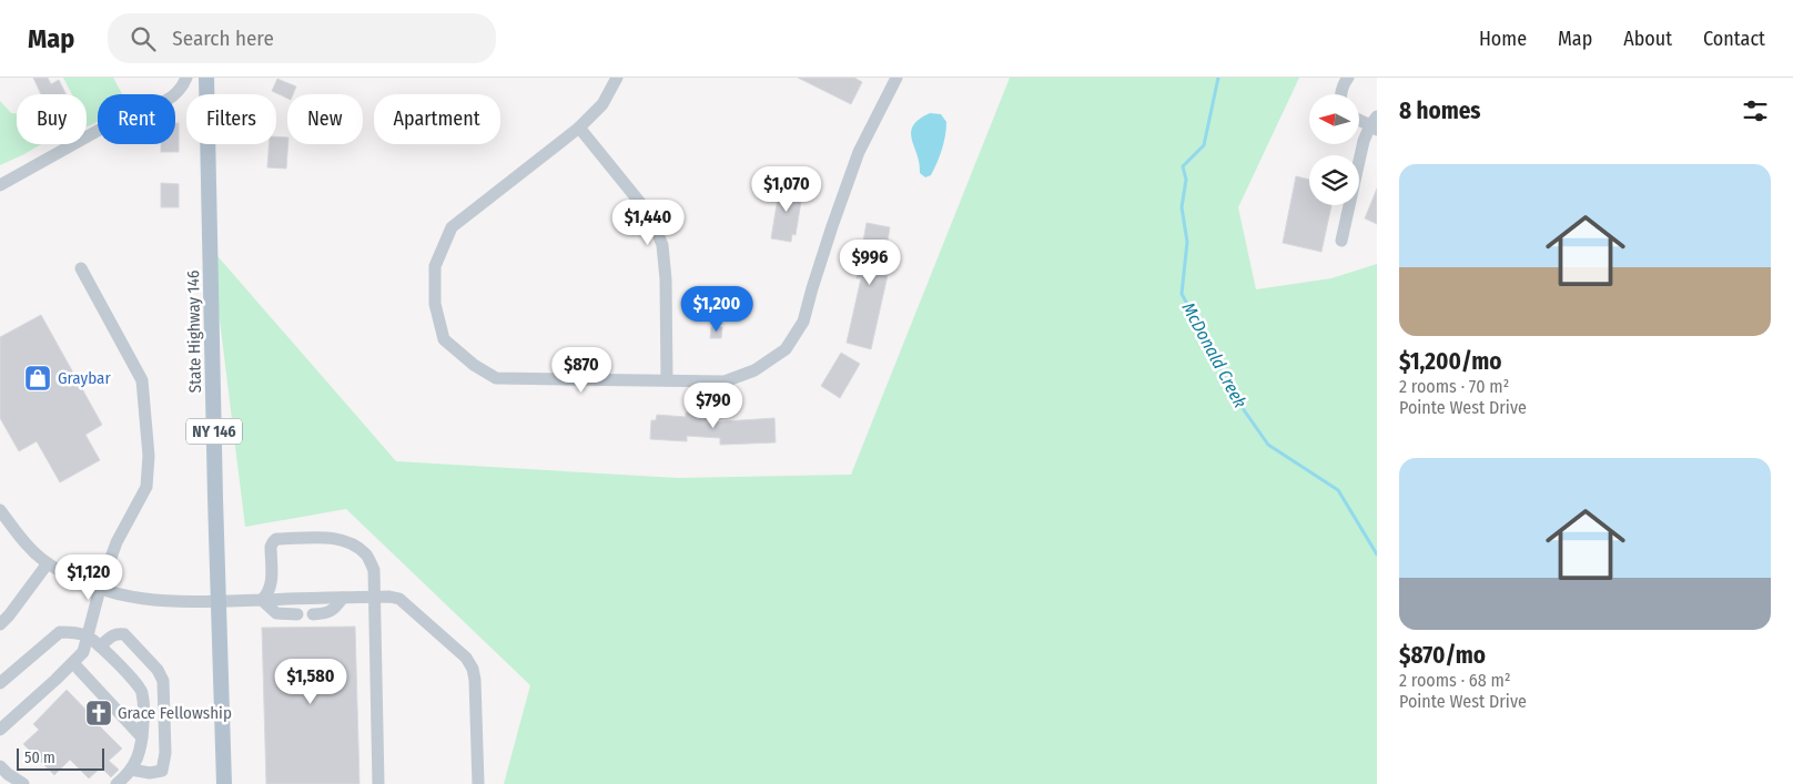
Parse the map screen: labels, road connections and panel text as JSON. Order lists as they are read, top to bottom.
{
  "streets": {
    "main road": ["State Highway 146", "NY 146"]
  },
  "water": ["McDonald Creek"],
  "places": {
    "shop": ["Graybar"],
    "church": ["Grace Fellowship"]
  },
  "scale_bar": "50 m",
  "north": "left",
  "page": {
    "header": "Map",
    "search": "Search here",
    "nav": [
      "Home",
      "Map",
      "About",
      "Contact"
    ],
    "heading": "8 homes",
    "chip": [
      "Buy",
      "Rent",
      "Filters",
      "New",
      "Apartment"
    ],
    "list": [
      {
        "name": "$1,200/mo",
        "note": "2 rooms · 70 m² · Pointe West Drive"
      },
      {
        "name": "$870/mo",
        "note": "2 rooms · 68 m² · Pointe West Drive"
      }
    ],
    "price": [
      "$1,070",
      "$1,440",
      "$996",
      "$1,200",
      "$870",
      "$790",
      "$1,120",
      "$1,580"
    ],
    "scale": "50 m"
  }
}
